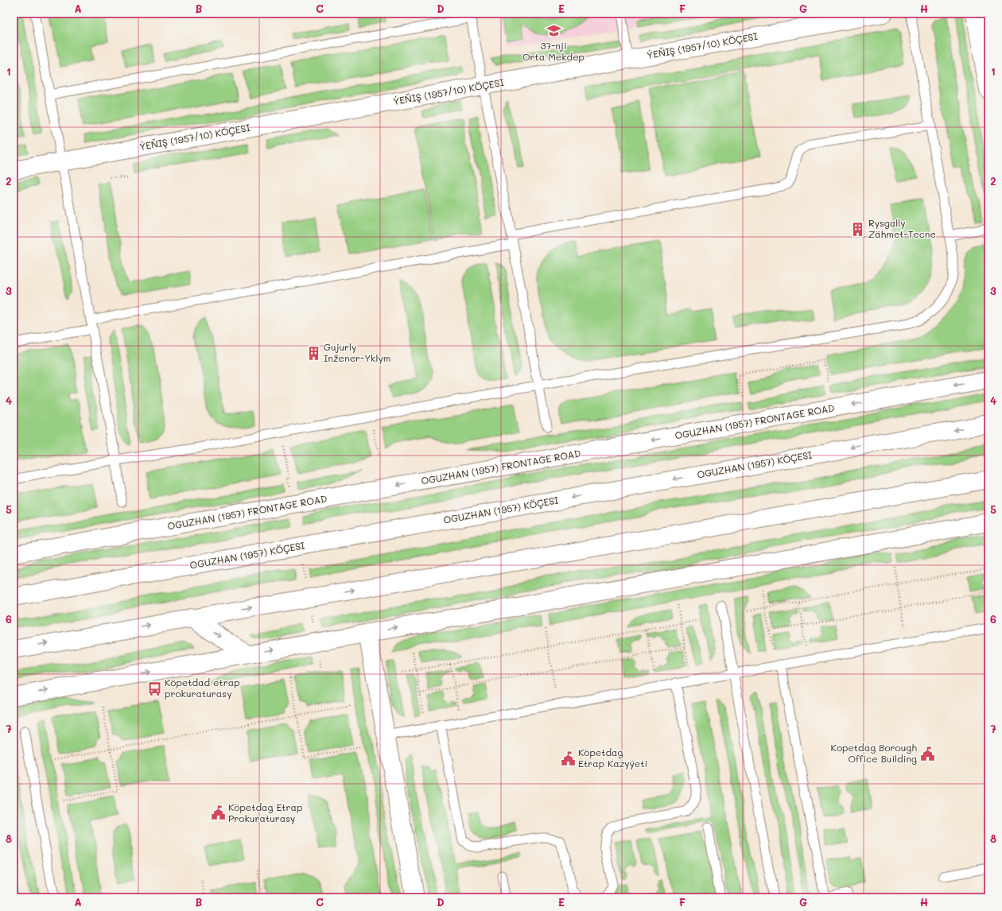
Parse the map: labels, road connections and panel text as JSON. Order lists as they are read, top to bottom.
{
  "streets": {
    "street": ["ÝEŇIŞ (1957/10) KÖÇESI", "OGUZHAN (1957) FRONTAGE ROAD", "OGUZHAN (1957) KÖÇESI"]
  },
  "places": {
    "school or university": ["37-nji Orta Mekdep"],
    "building": ["Rysgally Zähmet-Tecne", "Gujurly Inžener-Yklym"],
    "bus stop": ["Köpetdad etrap prokuraturasy"],
    "public building": ["Kopetdag Borough Office Building", "Köpetdag Etrap Kazyýeti", "Köpetdag Etrap Prokuraturasy"]
  },
  "grid": {
    "columns": [
      "A",
      "B",
      "C",
      "D",
      "E",
      "F",
      "G",
      "H"
    ],
    "rows": [
      "1",
      "2",
      "3",
      "4",
      "5",
      "6",
      "7",
      "8"
    ]
  }
}
